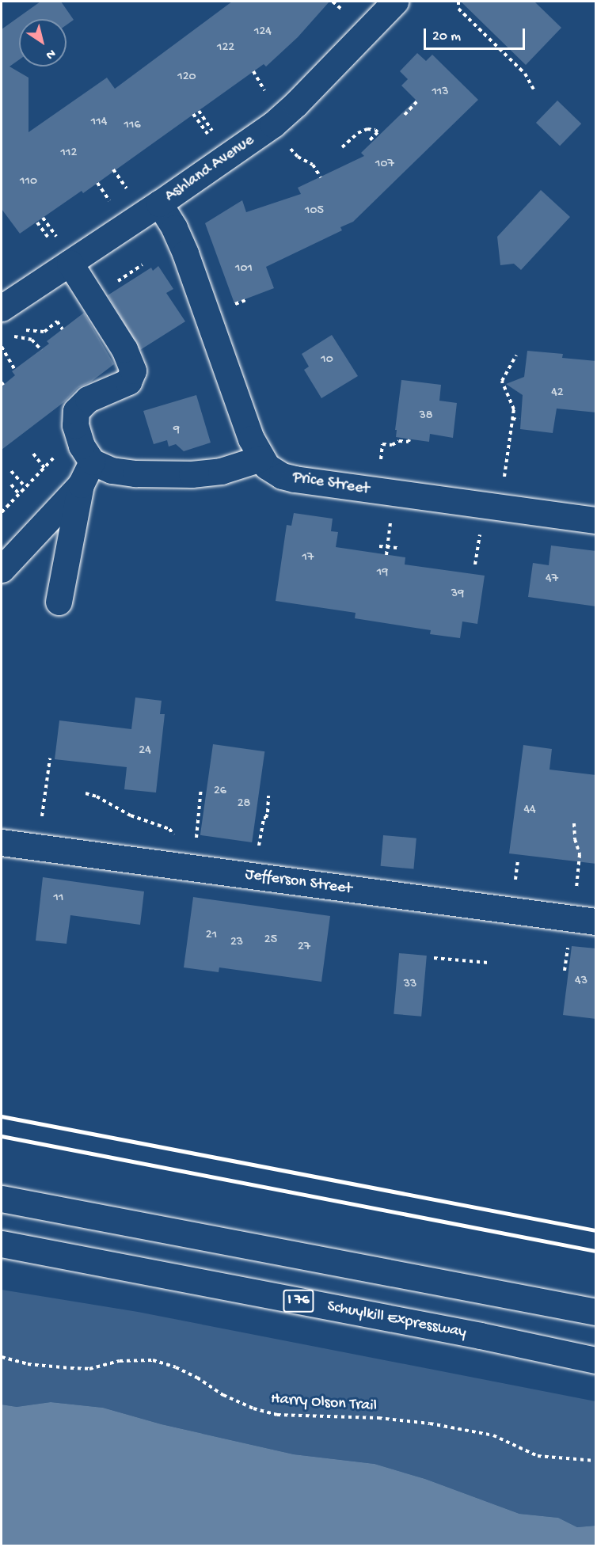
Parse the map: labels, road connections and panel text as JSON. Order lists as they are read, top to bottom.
{
  "streets": {
    "main road": [
      "Ashland Avenue",
      "Price Street",
      "Jefferson Street",
      "I 76",
      "Schuylkill Expressway"
    ],
    "path": ["Harry Olson Trail"]
  },
  "crossings": [
    ["Ashland Avenue", "Price Street"]
  ],
  "house_numbers": [
    "124",
    "122",
    "120",
    "113",
    "114",
    "116",
    "112",
    "107",
    "110",
    "105",
    "101",
    "10",
    "42",
    "38",
    "9",
    "17",
    "19",
    "47",
    "39",
    "24",
    "26",
    "28",
    "44",
    "11",
    "21",
    "25",
    "23",
    "27",
    "43",
    "33"
  ],
  "scale_bar": "20 m",
  "north": "bottom right"
}
